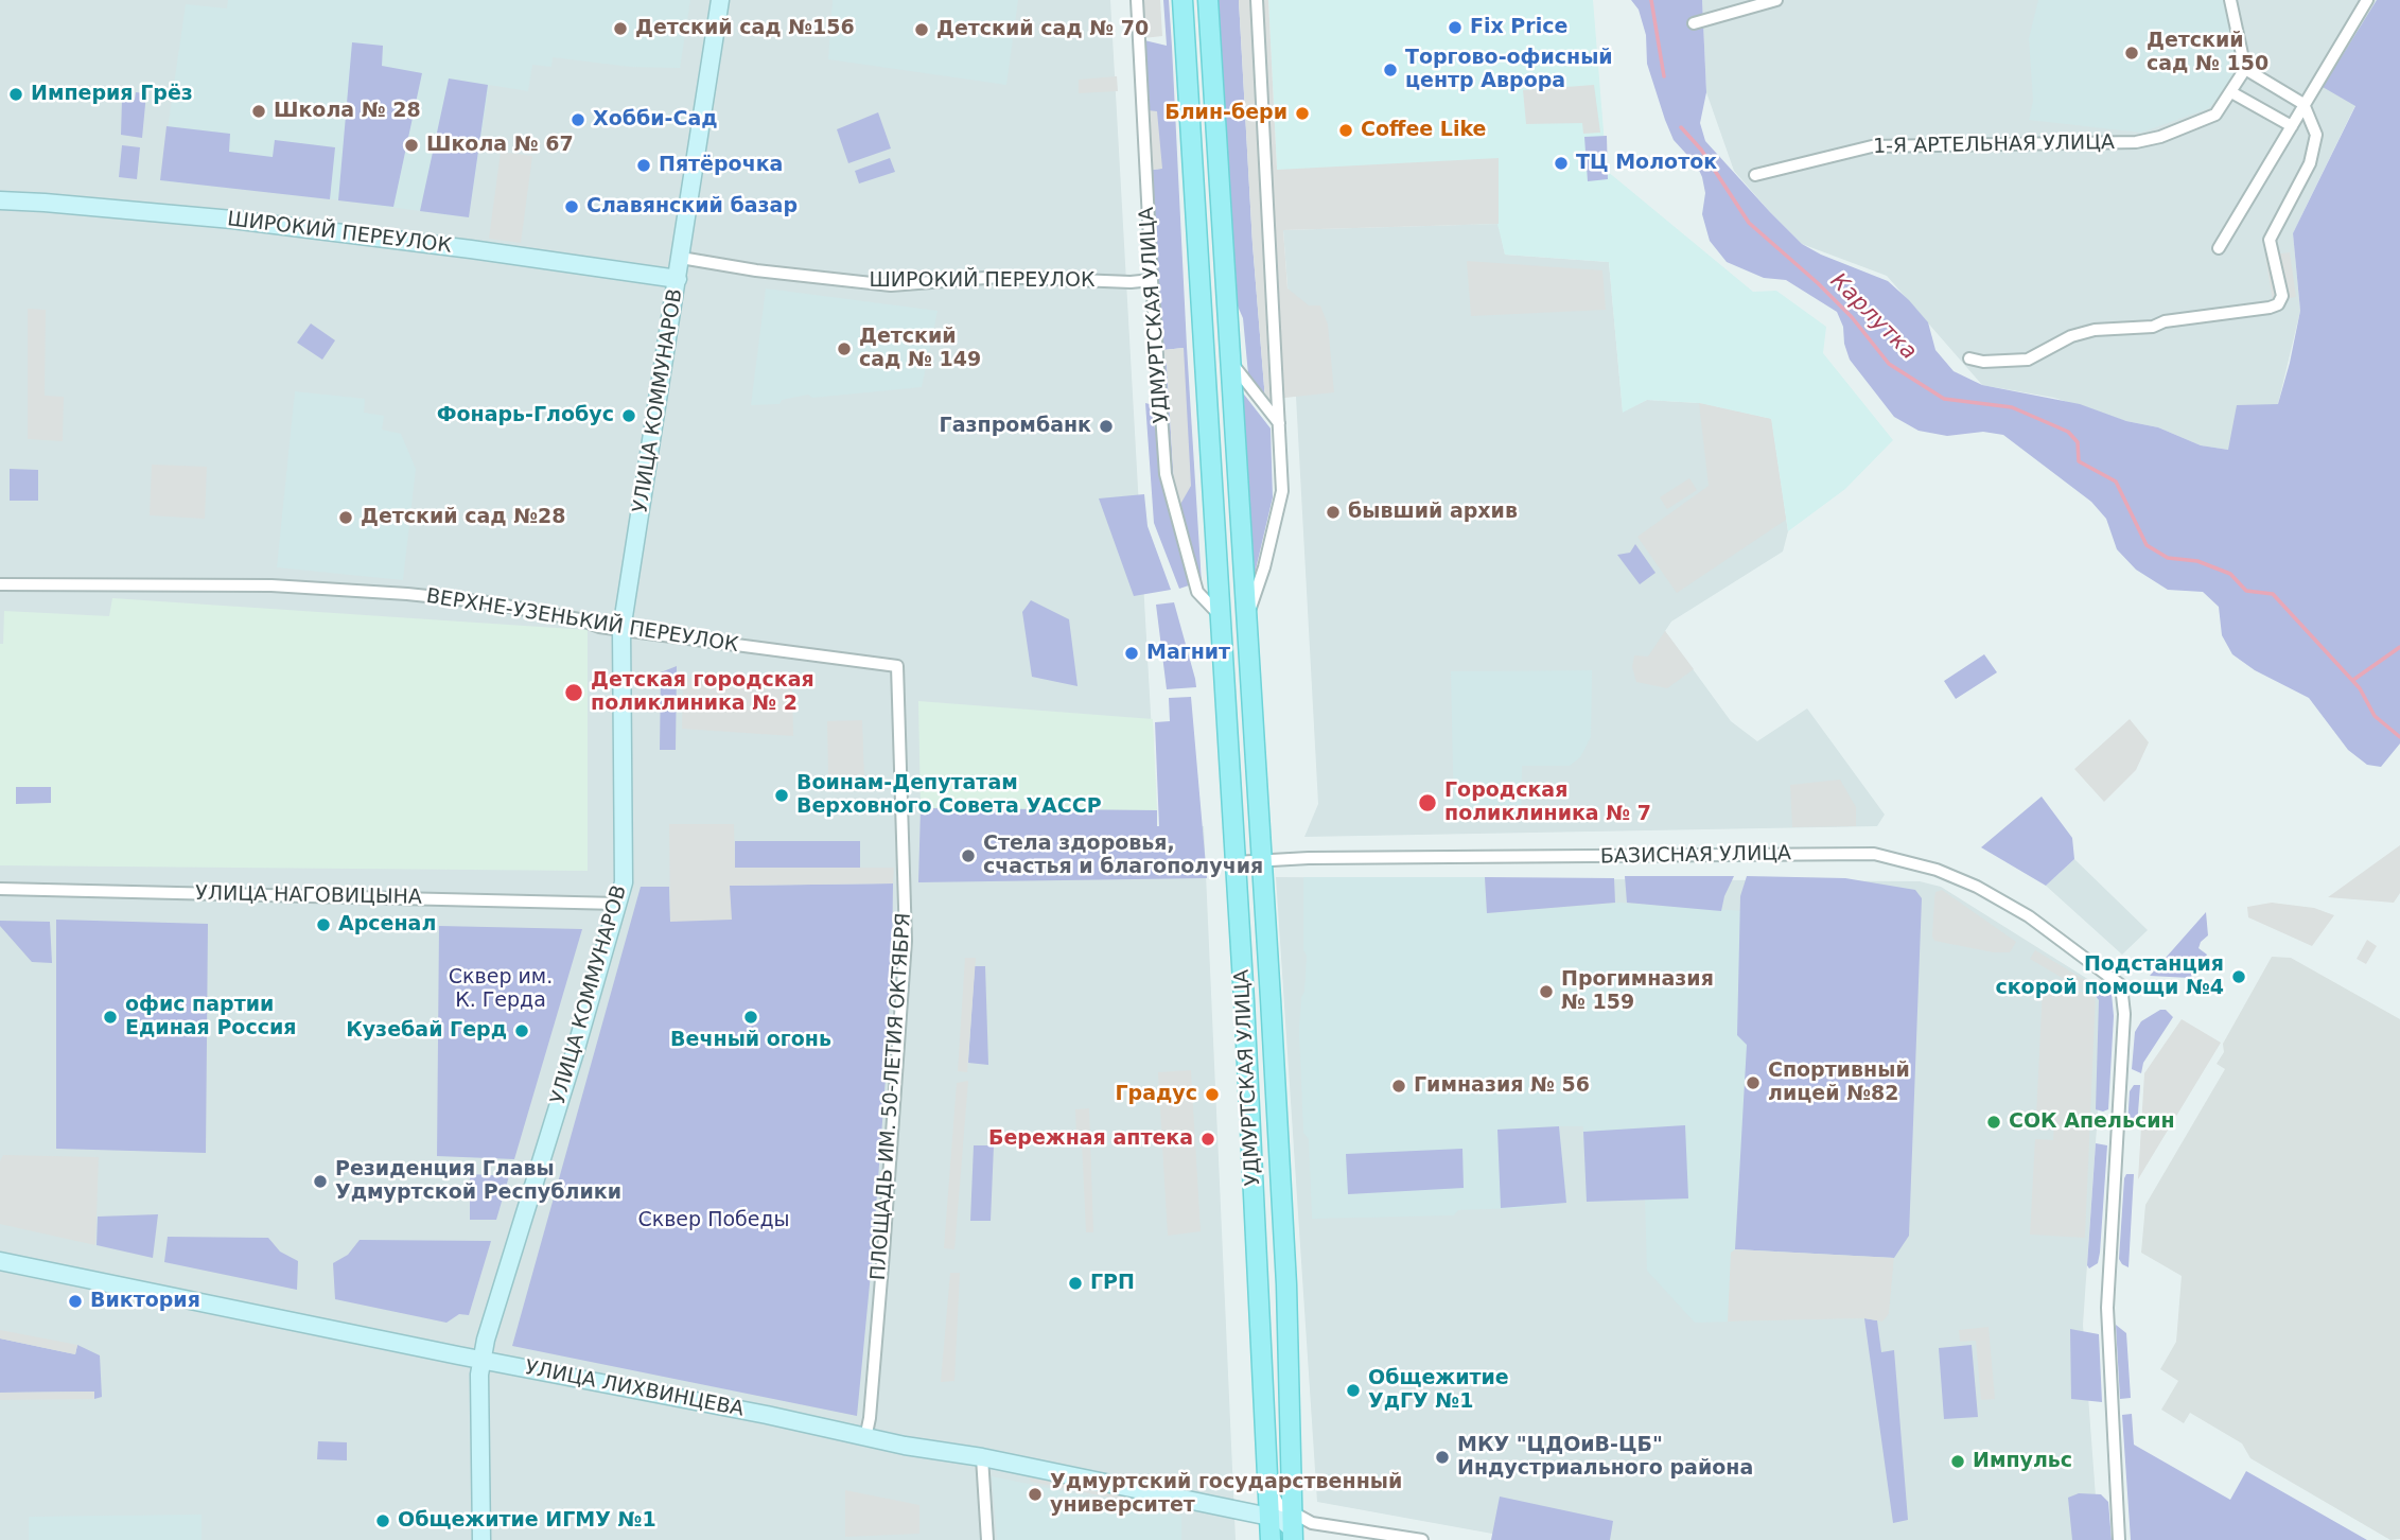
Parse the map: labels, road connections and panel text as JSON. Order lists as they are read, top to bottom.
{
  "streets": {
    "main road": ["УДМУРТСКАЯ УЛИЦА"],
    "street": [
      "1-Я АРТЕЛЬНАЯ УЛИЦА",
      "ШИРОКИЙ ПЕРЕУЛОК",
      "УЛИЦА КОММУНАРОВ",
      "ВЕРХНЕ-УЗЕНЬКИЙ ПЕРЕУЛОК",
      "БАЗИСНАЯ УЛИЦА",
      "УЛИЦА НАГОВИЦЫНА",
      "ПЛОЩАДЬ ИМ. 50-ЛЕТИЯ ОКТЯБРЯ",
      "УЛИЦА ЛИХВИНЦЕВА"
    ]
  },
  "crossings": [
    ["ШИРОКИЙ ПЕРЕУЛОК", "УДМУРТСКАЯ УЛИЦА"],
    ["ШИРОКИЙ ПЕРЕУЛОК", "УЛИЦА КОММУНАРОВ"],
    ["УДМУРТСКАЯ УЛИЦА", "БАЗИСНАЯ УЛИЦА"],
    ["УДМУРТСКАЯ УЛИЦА", "УЛИЦА ЛИХВИНЦЕВА"],
    ["УЛИЦА КОММУНАРОВ", "ВЕРХНЕ-УЗЕНЬКИЙ ПЕРЕУЛОК"],
    ["УЛИЦА КОММУНАРОВ", "УЛИЦА НАГОВИЦЫНА"],
    ["УЛИЦА КОММУНАРОВ", "УЛИЦА ЛИХВИНЦЕВА"],
    ["ВЕРХНЕ-УЗЕНЬКИЙ ПЕРЕУЛОК", "ПЛОЩАДЬ ИМ. 50-ЛЕТИЯ ОКТЯБРЯ"],
    ["ПЛОЩАДЬ ИМ. 50-ЛЕТИЯ ОКТЯБРЯ", "УЛИЦА ЛИХВИНЦЕВА"]
  ],
  "water": ["Карлутка"],
  "parks": ["Сквер им. К. Герда", "Сквер Победы"],
  "places": [
    "Fix Price",
    "Детский сад №156",
    "Детский сад № 70",
    "Детский сад № 150",
    "Торгово-офисный центр Аврора",
    "Империя Грёз",
    "Школа № 28",
    "Блин-бери",
    "Хобби-Сад",
    "Coffee Like",
    "Школа № 67",
    "ТЦ Молоток",
    "Пятёрочка",
    "Славянский базар",
    "Детский сад № 149",
    "Фонарь-Глобус",
    "Газпромбанк",
    "бывший архив",
    "Детский сад №28",
    "Магнит",
    "Детская городская поликлиника № 2",
    "Воинам-Депутатам Верховного Совета УАССР",
    "Городская поликлиника № 7",
    "Стела здоровья, счастья и благополучия",
    "Арсенал",
    "Подстанция скорой помощи №4",
    "Прогимназия № 159",
    "офис партии Единая Россия",
    "Вечный огонь",
    "Кузебай Герд",
    "Спортивный лицей №82",
    "Гимназия № 56",
    "Градус",
    "СОК Апельсин",
    "Бережная аптека",
    "Резиденция Главы Удмуртской Республики",
    "ГРП",
    "Виктория",
    "Общежитие УдГУ №1",
    "МКУ \"ЦДОиВ-ЦБ\" Индустриального района",
    "Импульс",
    "Удмуртский государственный университет",
    "Общежитие ИГМУ №1"
  ]
}
